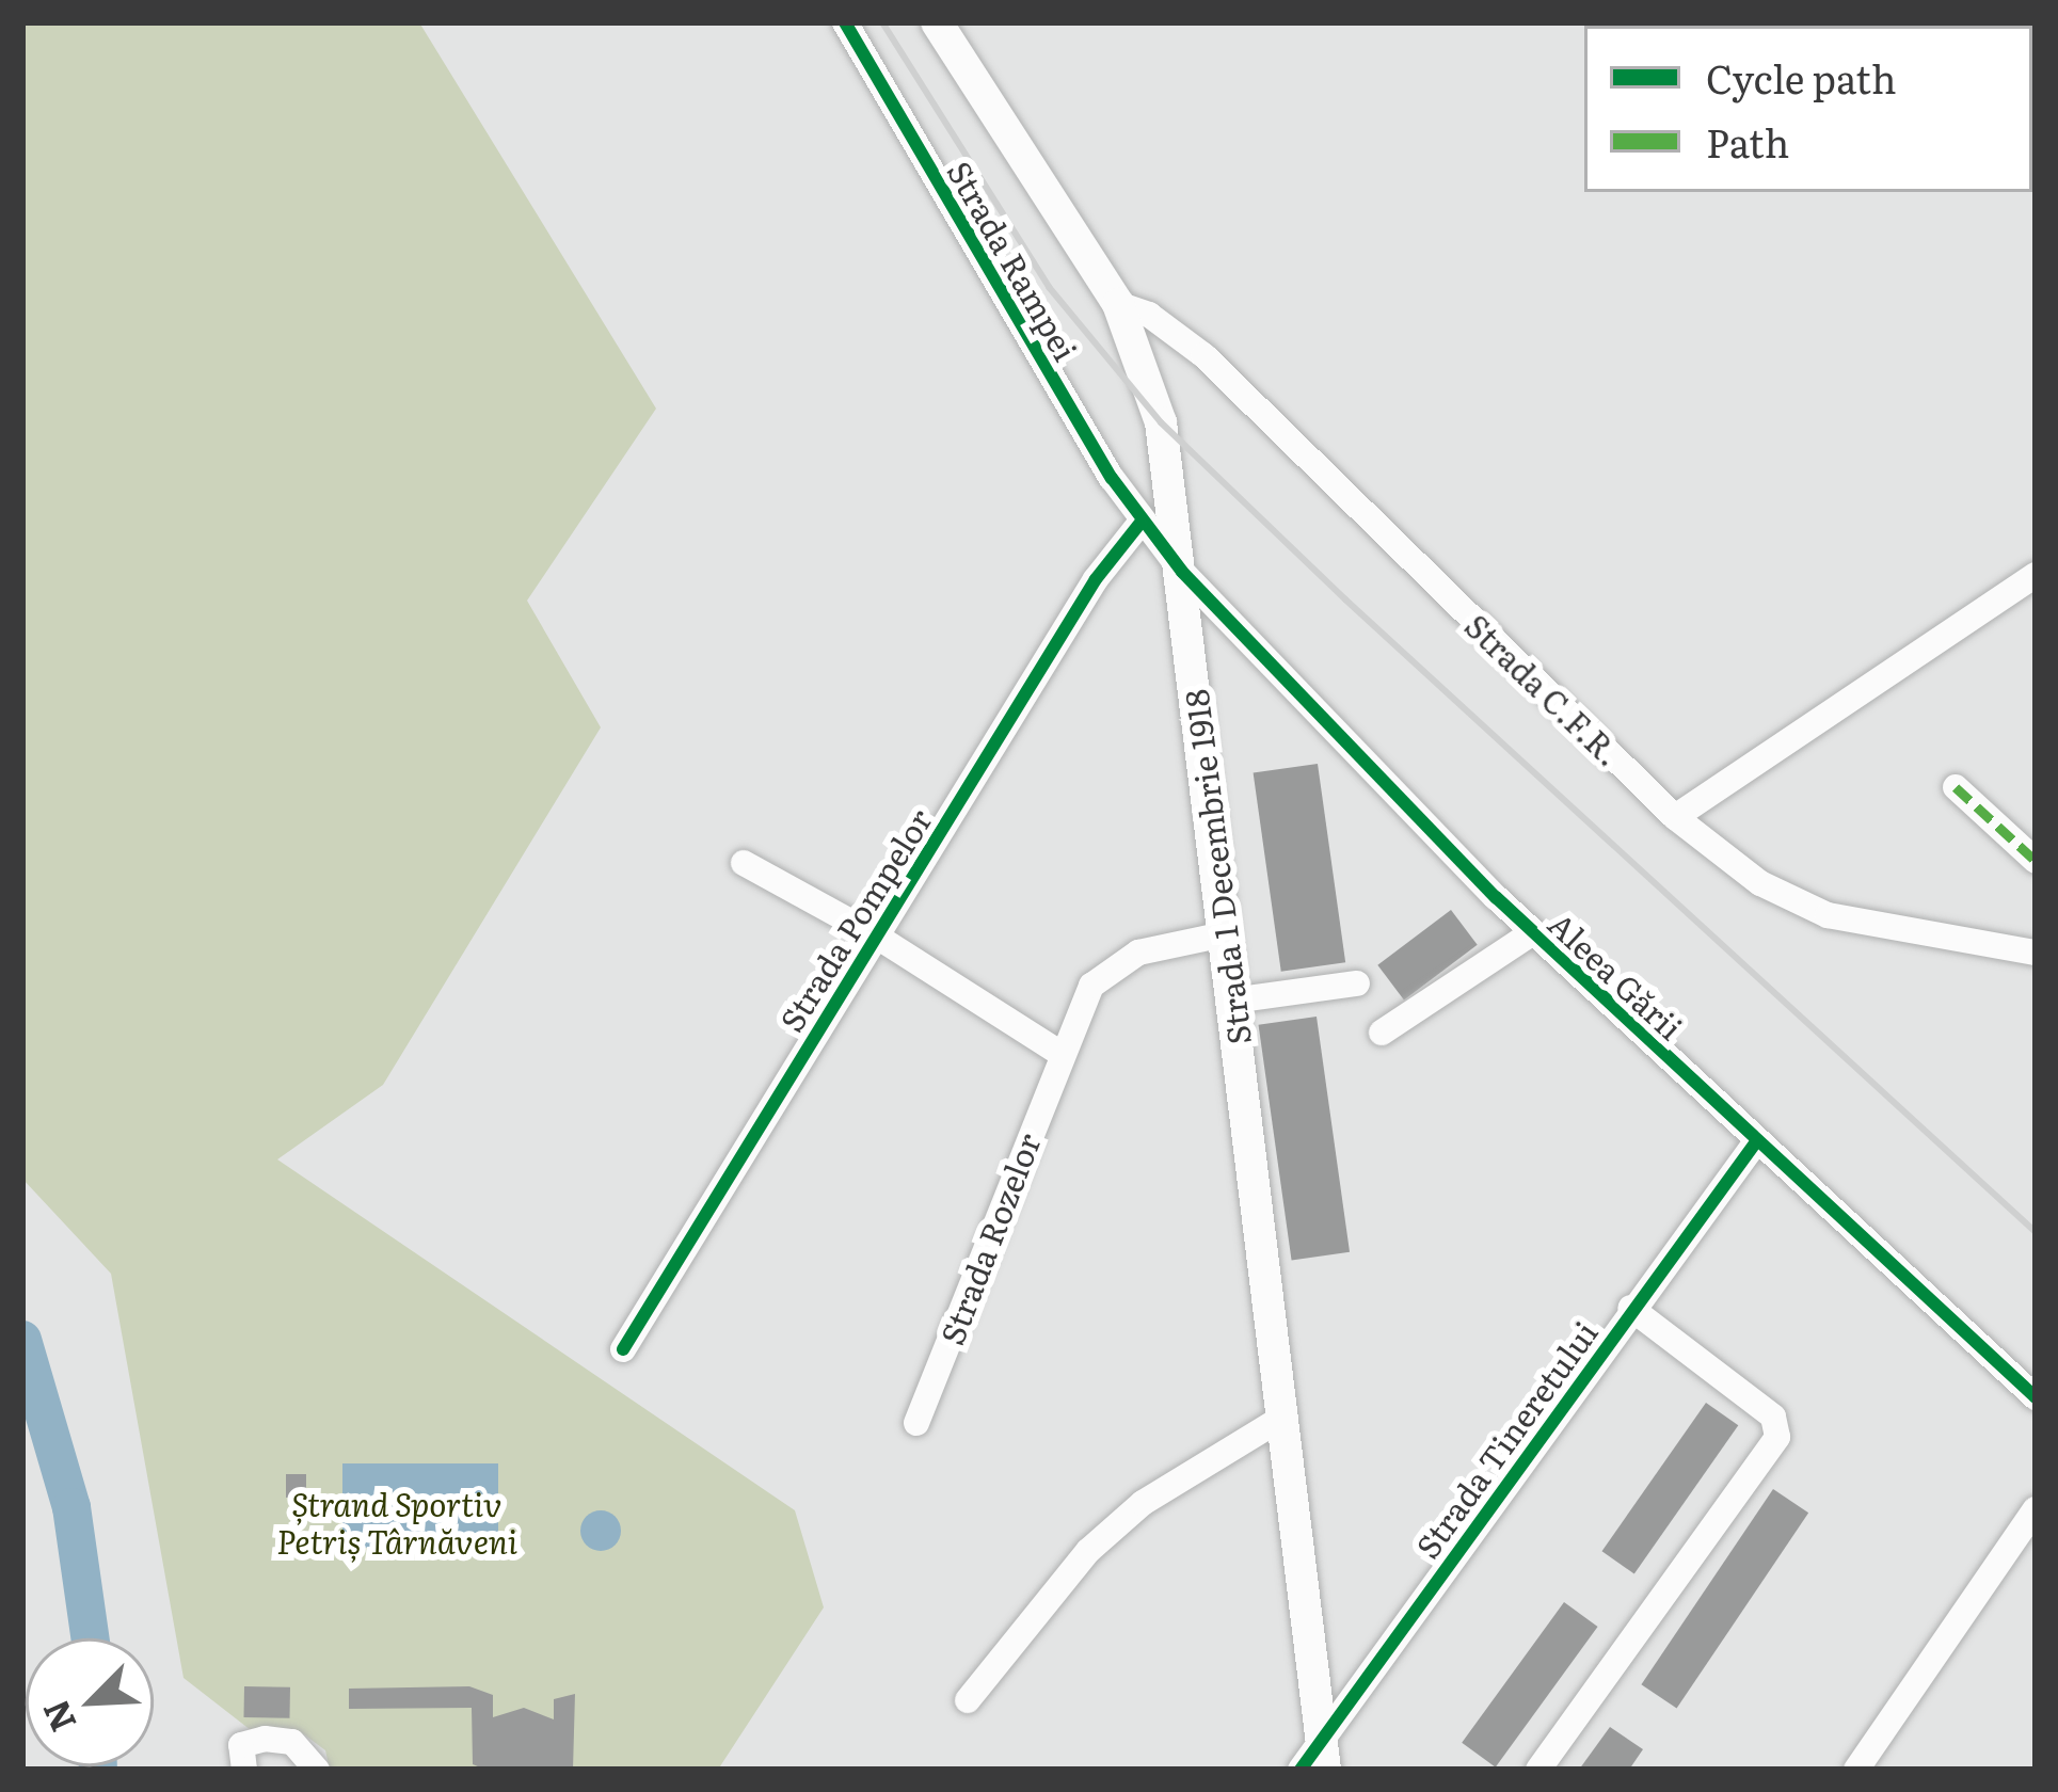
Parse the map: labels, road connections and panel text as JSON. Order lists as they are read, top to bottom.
{
  "streets": {
    "main road": ["Strada 1 Decembrie 1918"],
    "street": [
      "Strada Rampei",
      "Strada C.F.R.",
      "Strada Pompelor",
      "Aleea Gării",
      "Strada Rozelor",
      "Strada Tineretului"
    ]
  },
  "crossings": [
    ["Strada Rampei", "Strada 1 Decembrie 1918"],
    ["Strada Rampei", "Strada Pompelor"],
    ["Strada Rampei", "Aleea Gării"],
    ["Strada C.F.R.", "Strada 1 Decembrie 1918"],
    ["Strada 1 Decembrie 1918", "Aleea Gării"],
    ["Strada 1 Decembrie 1918", "Strada Rozelor"],
    ["Strada 1 Decembrie 1918", "Strada Tineretului"],
    ["Aleea Gării", "Strada Tineretului"]
  ],
  "parks": ["Ștrand Sportiv Petriș Târnăveni"],
  "legend": ["Cycle path", "Path"],
  "north": "bottom left"
}
